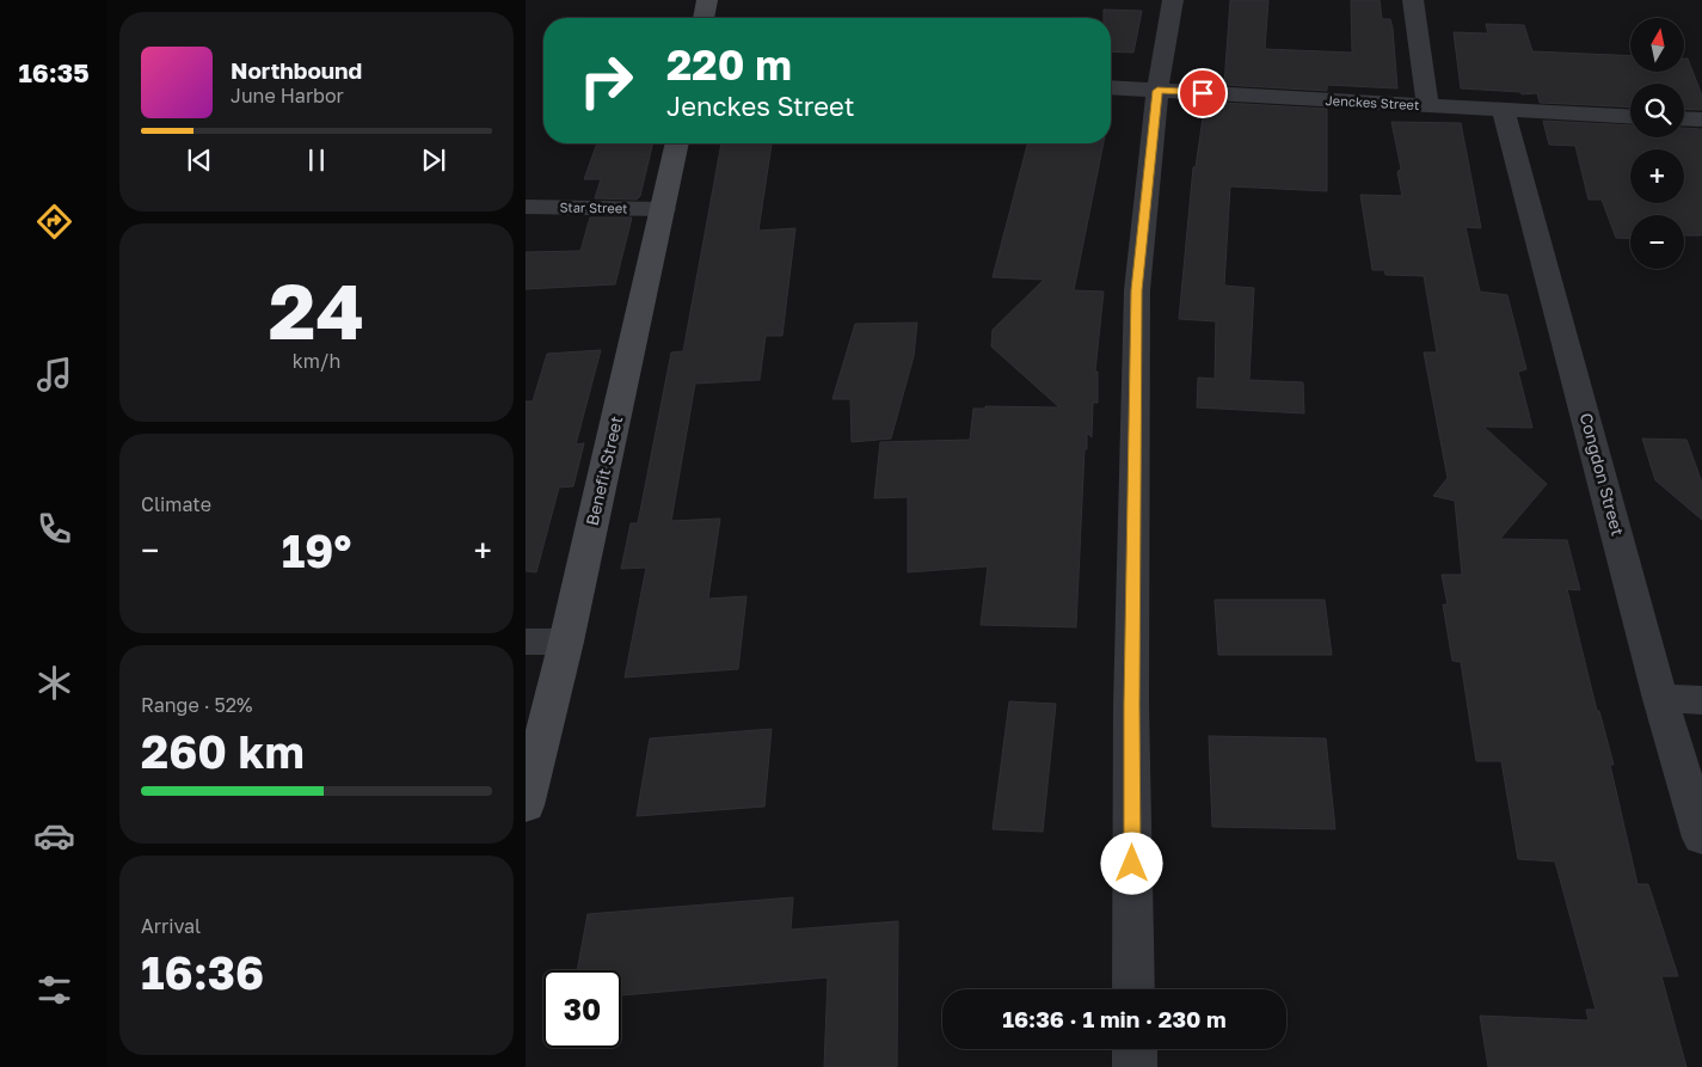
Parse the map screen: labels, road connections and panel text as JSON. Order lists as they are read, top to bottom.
{
  "streets": {
    "street": [
      "Jenckes Street",
      "Star Street",
      "Benefit Street",
      "Congdon Street"
    ]
  },
  "crossings": [
    ["Jenckes Street", "Congdon Street"],
    ["Star Street", "Benefit Street"]
  ],
  "north": "top",
  "page": {
    "tabs": "16:35",
    "map_buttons": ["+", "−"],
    "turn": ["220 m", "Jenckes Street"],
    "song": ["Northbound", "June Harbor"],
    "tile": [
      ["24", "km/h"],
      "Climate",
      ["Range · 52%", "260 km"],
      ["Arrival", "16:36"]
    ],
    "heat": ["−", "19°", "+"],
    "limit": "30",
    "trip": "16:36 · 1 min · 230 m"
  }
}
